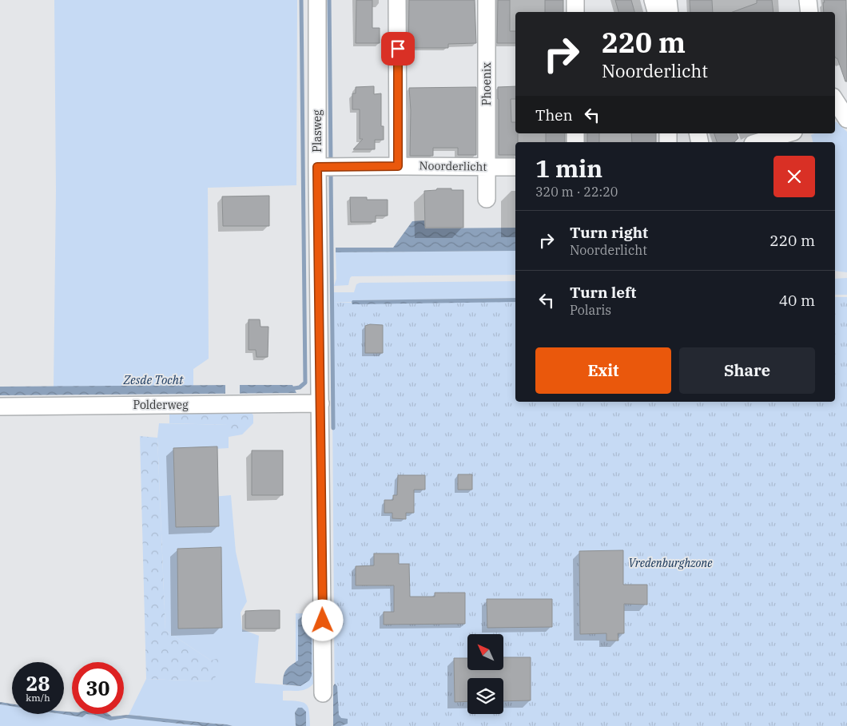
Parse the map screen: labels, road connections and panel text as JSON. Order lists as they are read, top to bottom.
{
  "streets": {
    "street": [
      "Phoenix",
      "Plasweg",
      "Noorderlicht",
      "Polderweg"
    ]
  },
  "crossings": [
    ["Phoenix", "Noorderlicht"],
    ["Plasweg", "Noorderlicht"],
    ["Plasweg", "Polderweg"]
  ],
  "water": ["Zesde Tocht"],
  "parks": ["Vredenburghzone"],
  "north": "top left",
  "page": {
    "turn": ["220 m", "Noorderlicht"],
    "then": "Then",
    "heading": ["1 min", "320 m · 22:20"],
    "list": [
      {
        "name": "Turn right",
        "note": "Noorderlicht",
        "value": "220 m"
      },
      {
        "name": "Turn left",
        "note": "Polaris",
        "value": "40 m"
      }
    ],
    "buttons": ["Exit", "Share"],
    "speed": "28 km/h",
    "limit": "30"
  }
}
